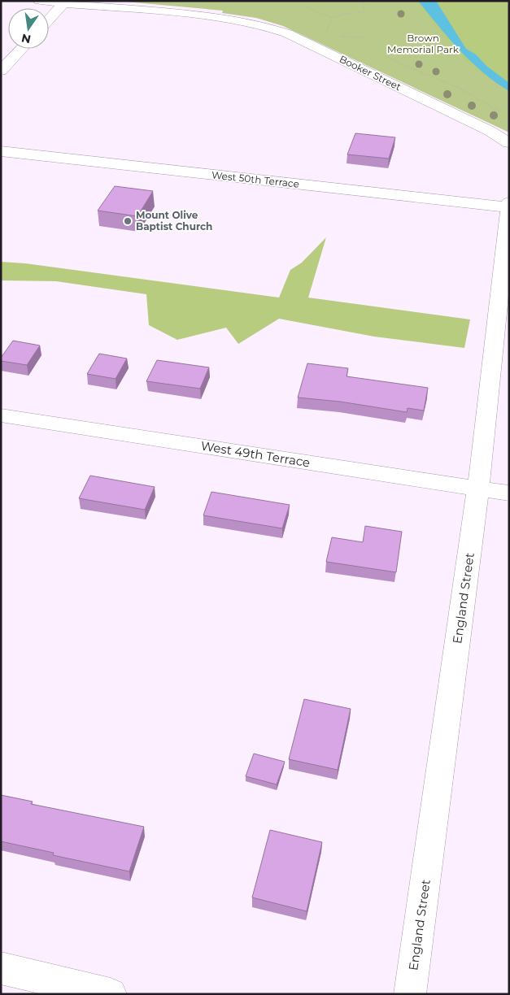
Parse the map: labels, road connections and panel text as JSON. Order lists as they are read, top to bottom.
{
  "streets": {
    "street": [
      "Booker Street",
      "West 50th Terrace",
      "West 49th Terrace",
      "England Street"
    ]
  },
  "crossings": [
    ["West 50th Terrace", "England Street"],
    ["West 49th Terrace", "England Street"]
  ],
  "parks": ["Brown Memorial Park"],
  "places": ["Mount Olive Baptist Church"],
  "north": "bottom"
}
